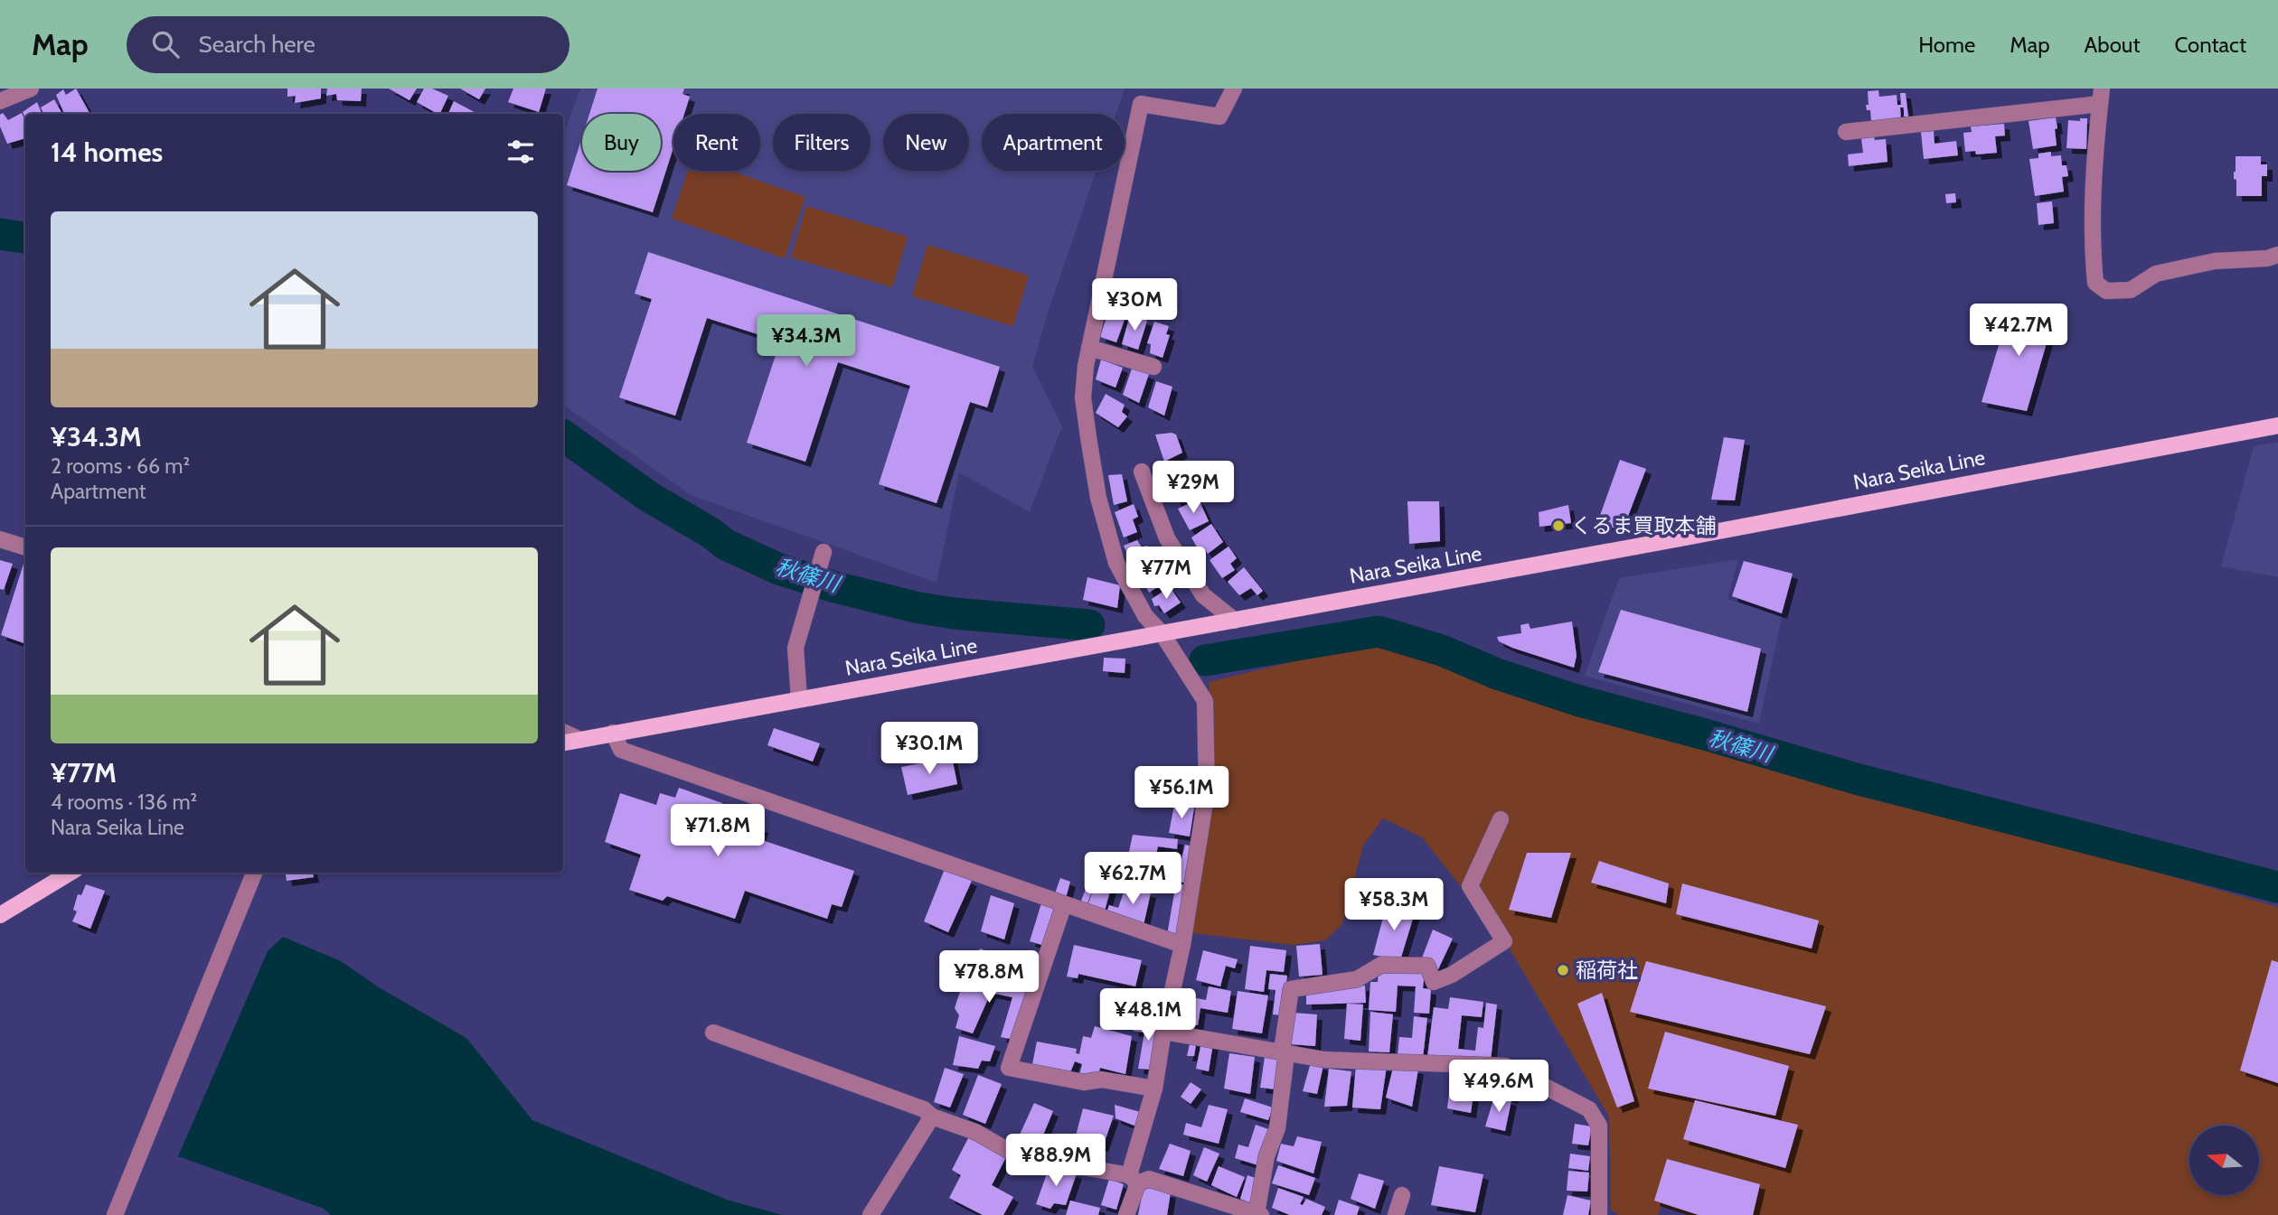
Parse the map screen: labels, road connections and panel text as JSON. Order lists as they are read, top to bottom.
{
  "streets": {
    "main road": ["Nara Seika Line"]
  },
  "water": ["秋篠川"],
  "places": ["くるま買取本舗", "稲荷社"],
  "north": "left",
  "page": {
    "header": "Map",
    "search": "Search here",
    "nav": [
      "Home",
      "Map",
      "About",
      "Contact"
    ],
    "chip": [
      "Buy",
      "Rent",
      "Filters",
      "New",
      "Apartment"
    ],
    "heading": "14 homes",
    "list": [
      {
        "name": "¥34.3M",
        "note": "2 rooms · 66 m² · Apartment"
      },
      {
        "name": "¥77M",
        "note": "4 rooms · 136 m² · Nara Seika Line"
      }
    ],
    "price": [
      "¥30M",
      "¥42.7M",
      "¥34.3M",
      "¥29M",
      "¥77M",
      "¥30.1M",
      "¥56.1M",
      "¥71.8M",
      "¥62.7M",
      "¥58.3M",
      "¥78.8M",
      "¥48.1M",
      "¥49.6M",
      "¥88.9M"
    ]
  }
}
